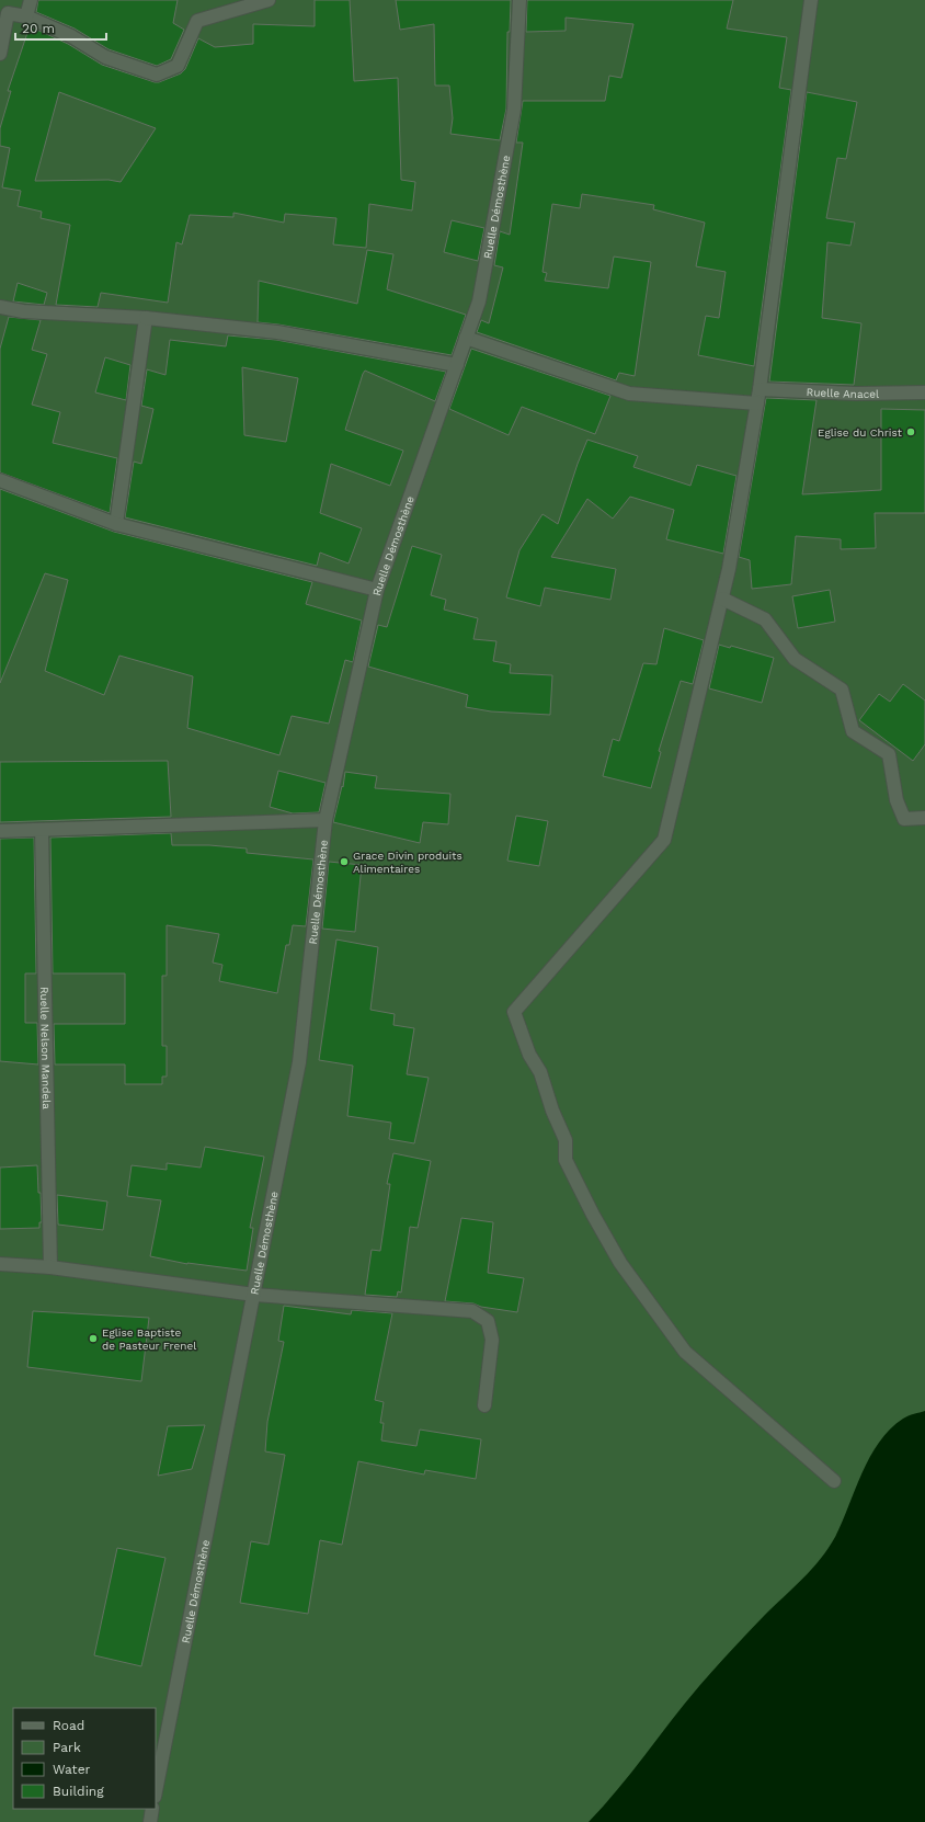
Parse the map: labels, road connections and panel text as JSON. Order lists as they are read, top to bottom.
{
  "streets": {
    "street": ["Ruelle Démosthène", "Ruelle Anacel", "Ruelle Nelson Mandela"]
  },
  "places": ["Eglise du Christ", "Grace Divin produits Alimentaires", "Eglise Baptiste de Pasteur Frenel"],
  "legend": [
    "Road",
    "Park",
    "Water",
    "Building"
  ],
  "scale_bar": "20 m"
}
